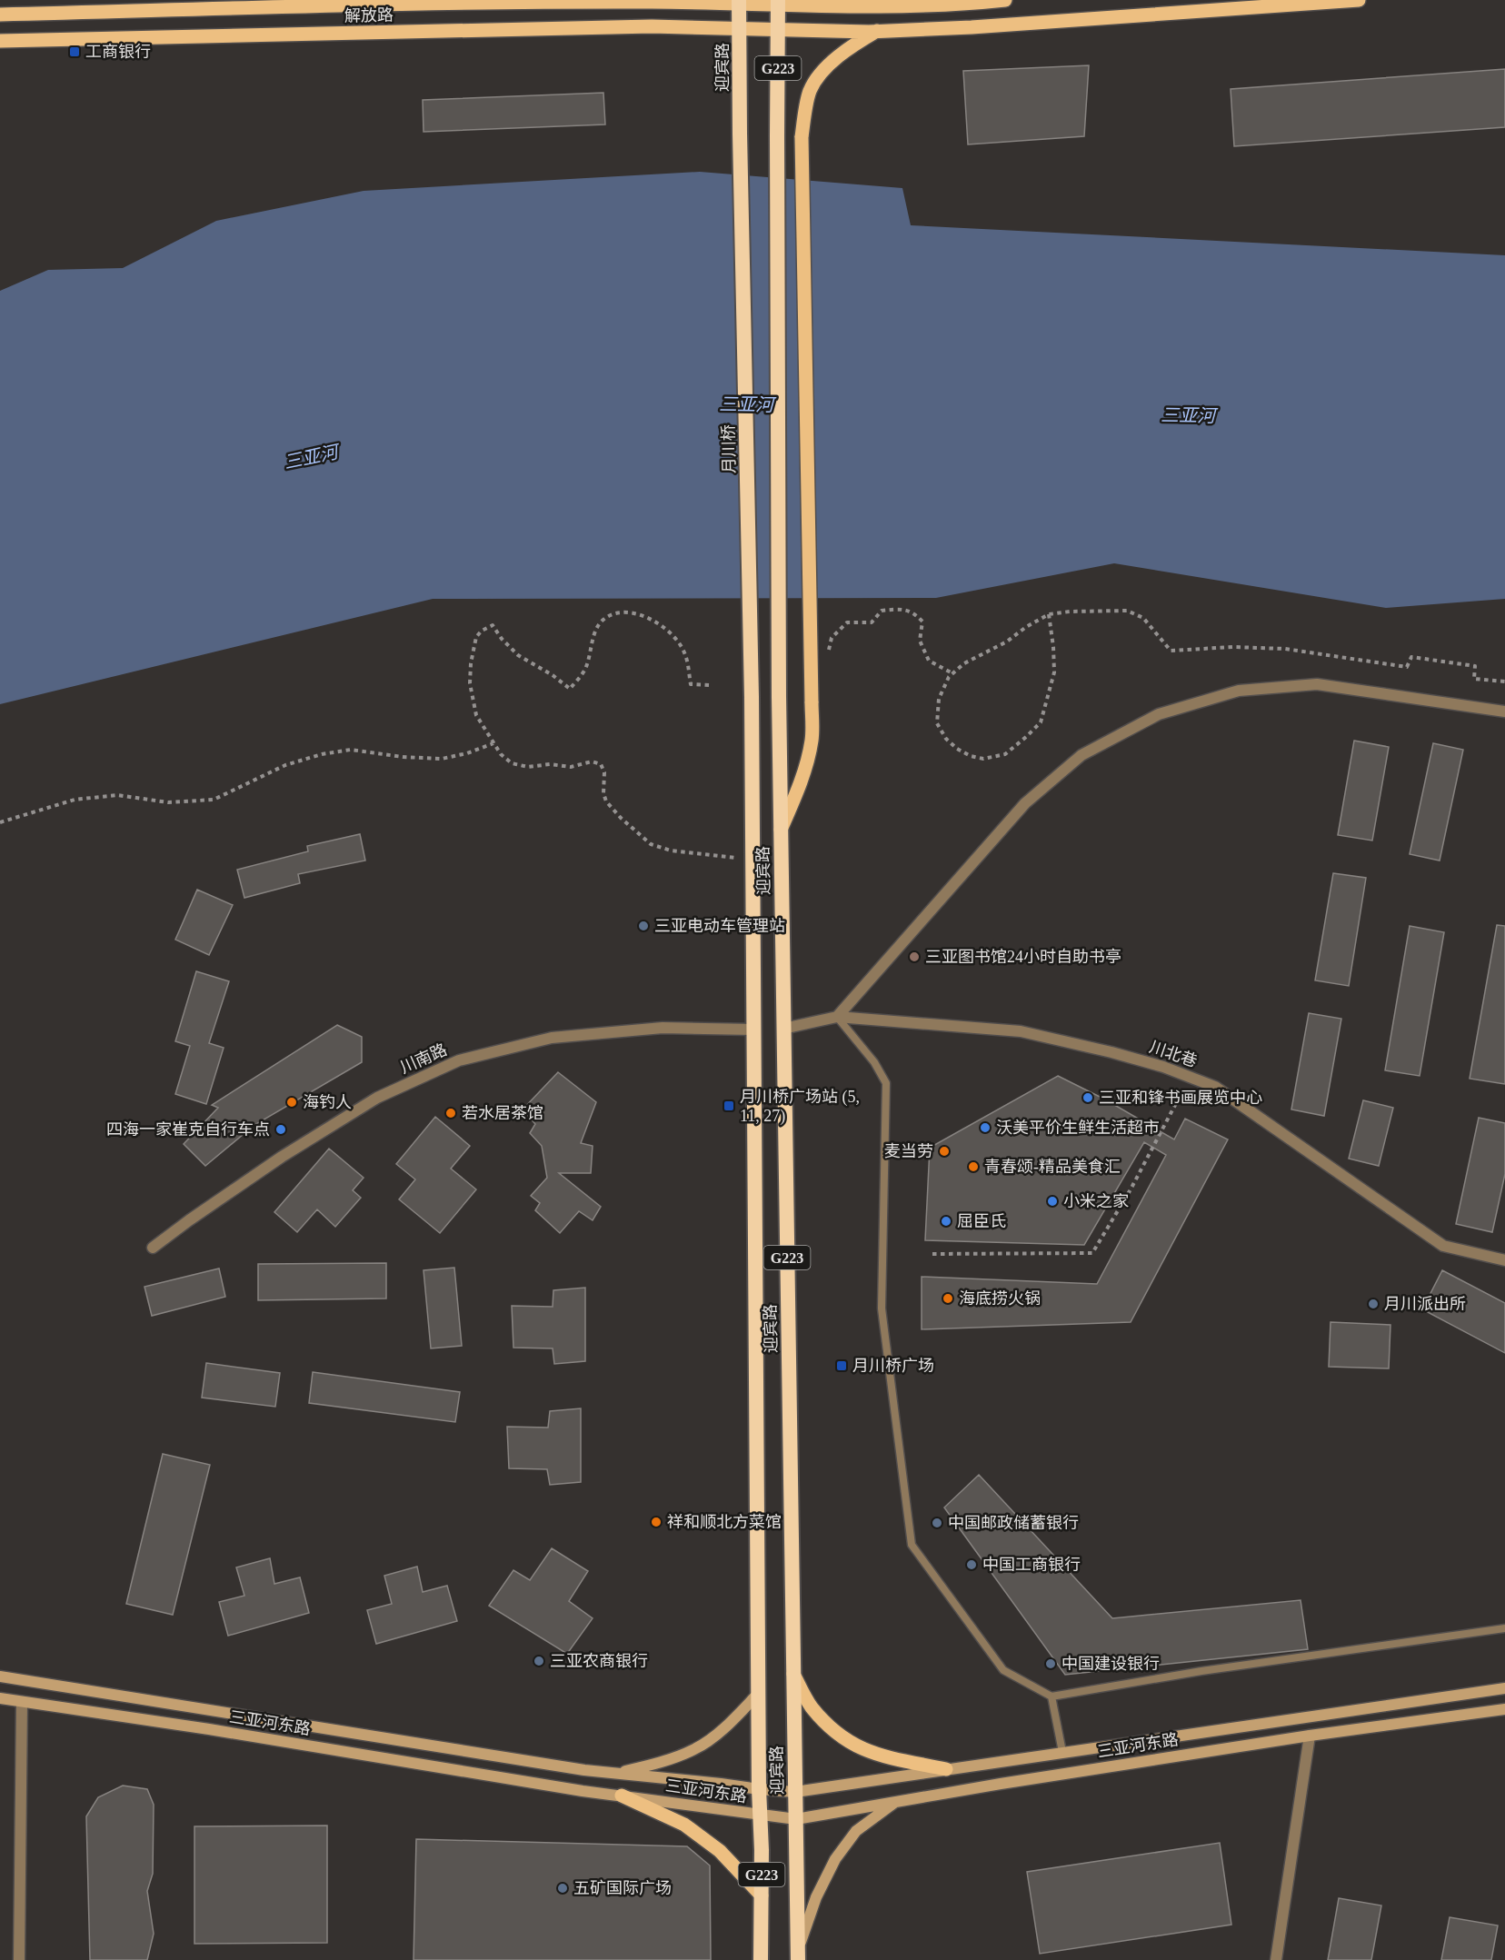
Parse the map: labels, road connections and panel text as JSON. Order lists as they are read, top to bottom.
{
  "streets": {
    "highway": ["迎宾路", "G223", "月川桥"],
    "main road": ["解放路", "三亚河东路"],
    "street": ["川北巷", "川南路"]
  },
  "crossings": [
    ["解放路", "迎宾路"],
    ["解放路", "G223"],
    ["迎宾路", "G223"],
    ["迎宾路", "月川桥"],
    ["迎宾路", "川北巷"],
    ["迎宾路", "川南路"],
    ["迎宾路", "三亚河东路"]
  ],
  "water": ["三亚河"],
  "places": {
    "transit": ["工商银行", "月川桥广场站 (5, 11, 27)", "月川桥广场"],
    "other": [
      "三亚电动车管理站",
      "三亚图书馆24小时自助书亭",
      "三亚和锋书画展览中心",
      "海钓人",
      "若水居茶馆",
      "沃美平价生鲜生活超市",
      "四海一家崔克自行车点",
      "麦当劳",
      "青春颂-精品美食汇",
      "小米之家",
      "屈臣氏",
      "海底捞火锅",
      "月川派出所",
      "祥和顺北方菜馆",
      "中国邮政储蓄银行",
      "中国工商银行",
      "三亚农商银行",
      "中国建设银行",
      "五矿国际广场"
    ]
  }
}
